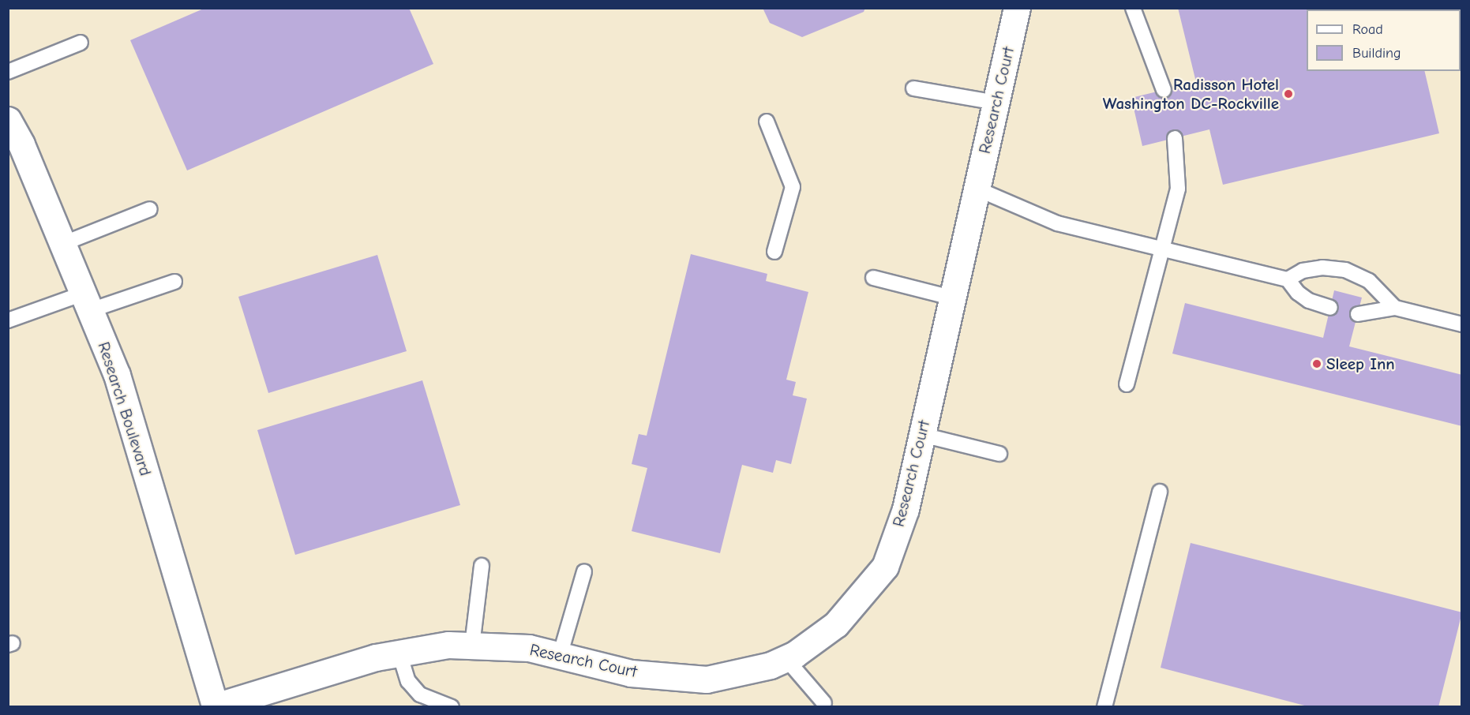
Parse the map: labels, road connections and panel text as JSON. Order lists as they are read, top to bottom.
{
  "streets": {
    "street": ["Research Court", "Research Boulevard"]
  },
  "crossings": [
    ["Research Court", "Research Boulevard"]
  ],
  "places": ["Radisson Hotel Washington DC-Rockville", "Sleep Inn"],
  "legend": ["Road", "Building"]
}
